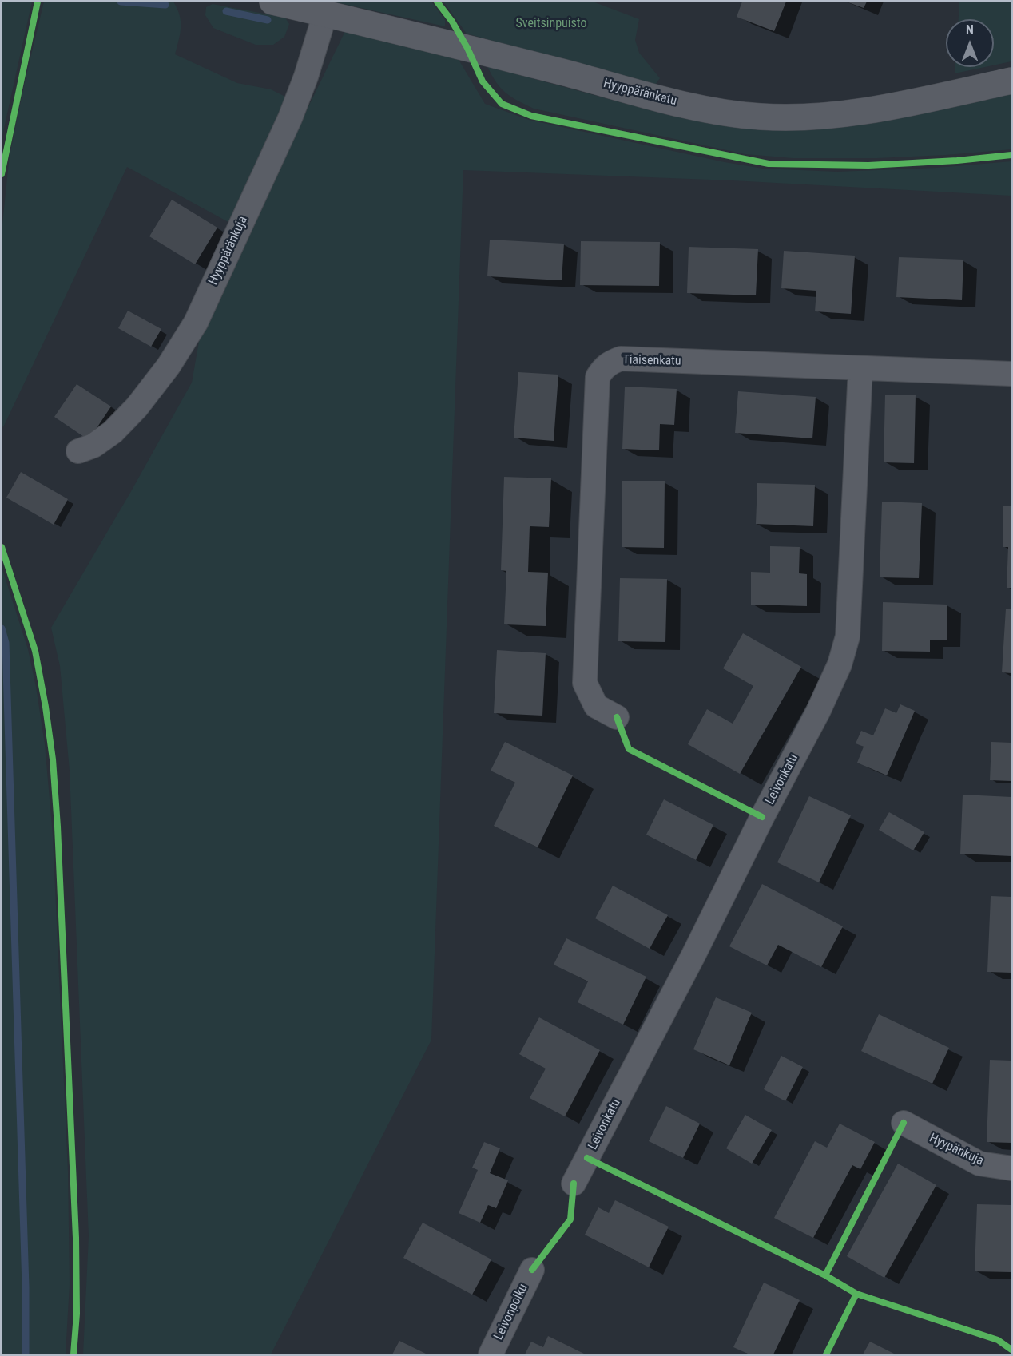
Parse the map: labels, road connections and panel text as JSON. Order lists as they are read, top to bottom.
{
  "streets": {
    "street": [
      "Hyyppäränkatu",
      "Hyyppäränkuja",
      "Tiaisenkatu",
      "Leivonkatu",
      "Hyypänkuja",
      "Leivonpolku"
    ]
  },
  "crossings": [
    ["Hyyppäränkatu", "Hyyppäränkuja"],
    ["Tiaisenkatu", "Leivonkatu"]
  ],
  "parks": ["Sveitsinpuisto"],
  "north": "top"
}
